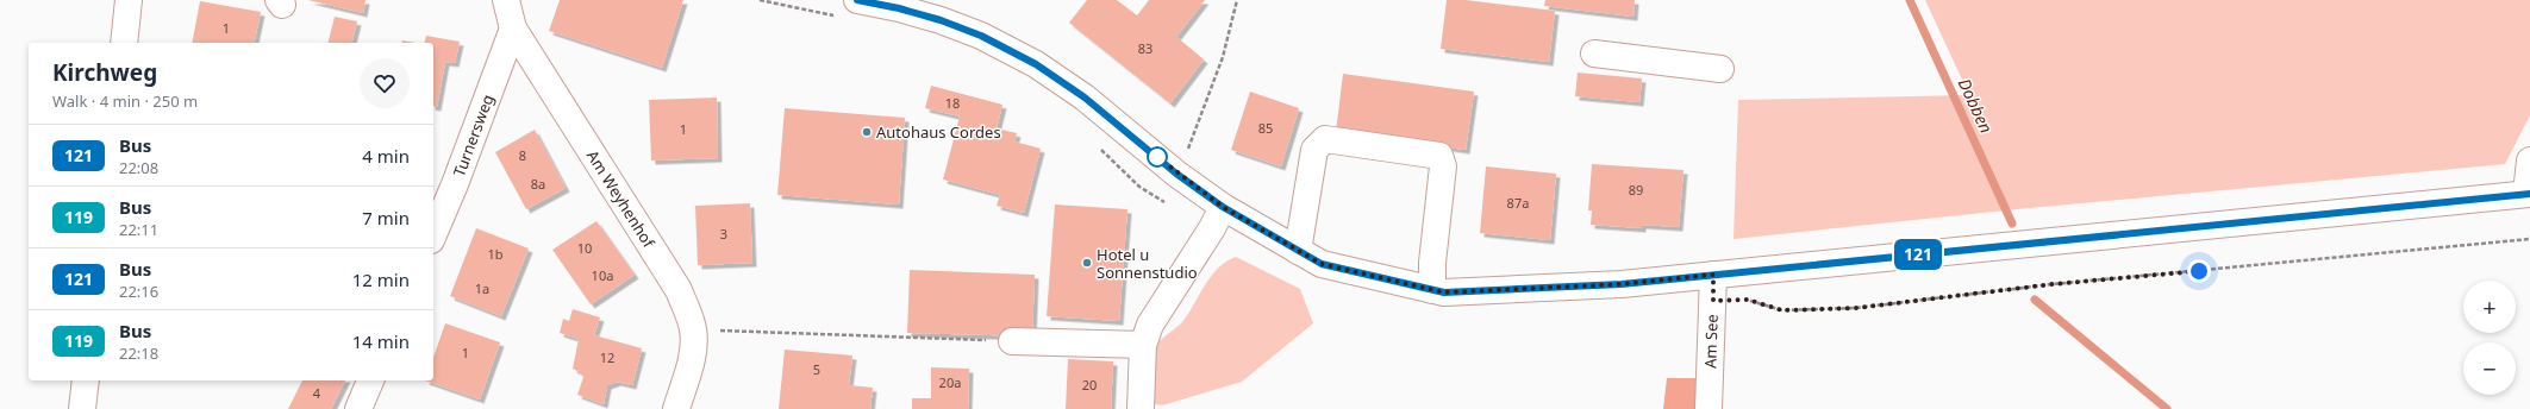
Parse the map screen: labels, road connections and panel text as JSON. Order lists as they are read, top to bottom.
{
  "streets": {
    "main road": ["Turnersweg", "Am Weyhenhof", "Am See"]
  },
  "crossings": [
    ["Turnersweg", "Am Weyhenhof"]
  ],
  "water": ["Dobben"],
  "places": ["Autohaus Cordes", "Hotel u Sonnenstudio"],
  "lines": ["bus line 121"],
  "house_numbers": [
    "1",
    "83",
    "18",
    "85",
    "1",
    "8",
    "8a",
    "89",
    "87a",
    "3",
    "10",
    "1b",
    "10a",
    "1a",
    "1",
    "12",
    "5",
    "20a",
    "20",
    "4"
  ],
  "page": {
    "on_map": "121",
    "heading": ["Kirchweg", "Walk · 4 min · 250 m"],
    "list": [
      {
        "mark": "121",
        "name": "Bus",
        "note": "22:08",
        "value": "4 min"
      },
      {
        "mark": "119",
        "name": "Bus",
        "note": "22:11",
        "value": "7 min"
      },
      {
        "mark": "121",
        "name": "Bus",
        "note": "22:16",
        "value": "12 min"
      },
      {
        "mark": "119",
        "name": "Bus",
        "note": "22:18",
        "value": "14 min"
      }
    ],
    "map_buttons": ["+", "−"]
  }
}
